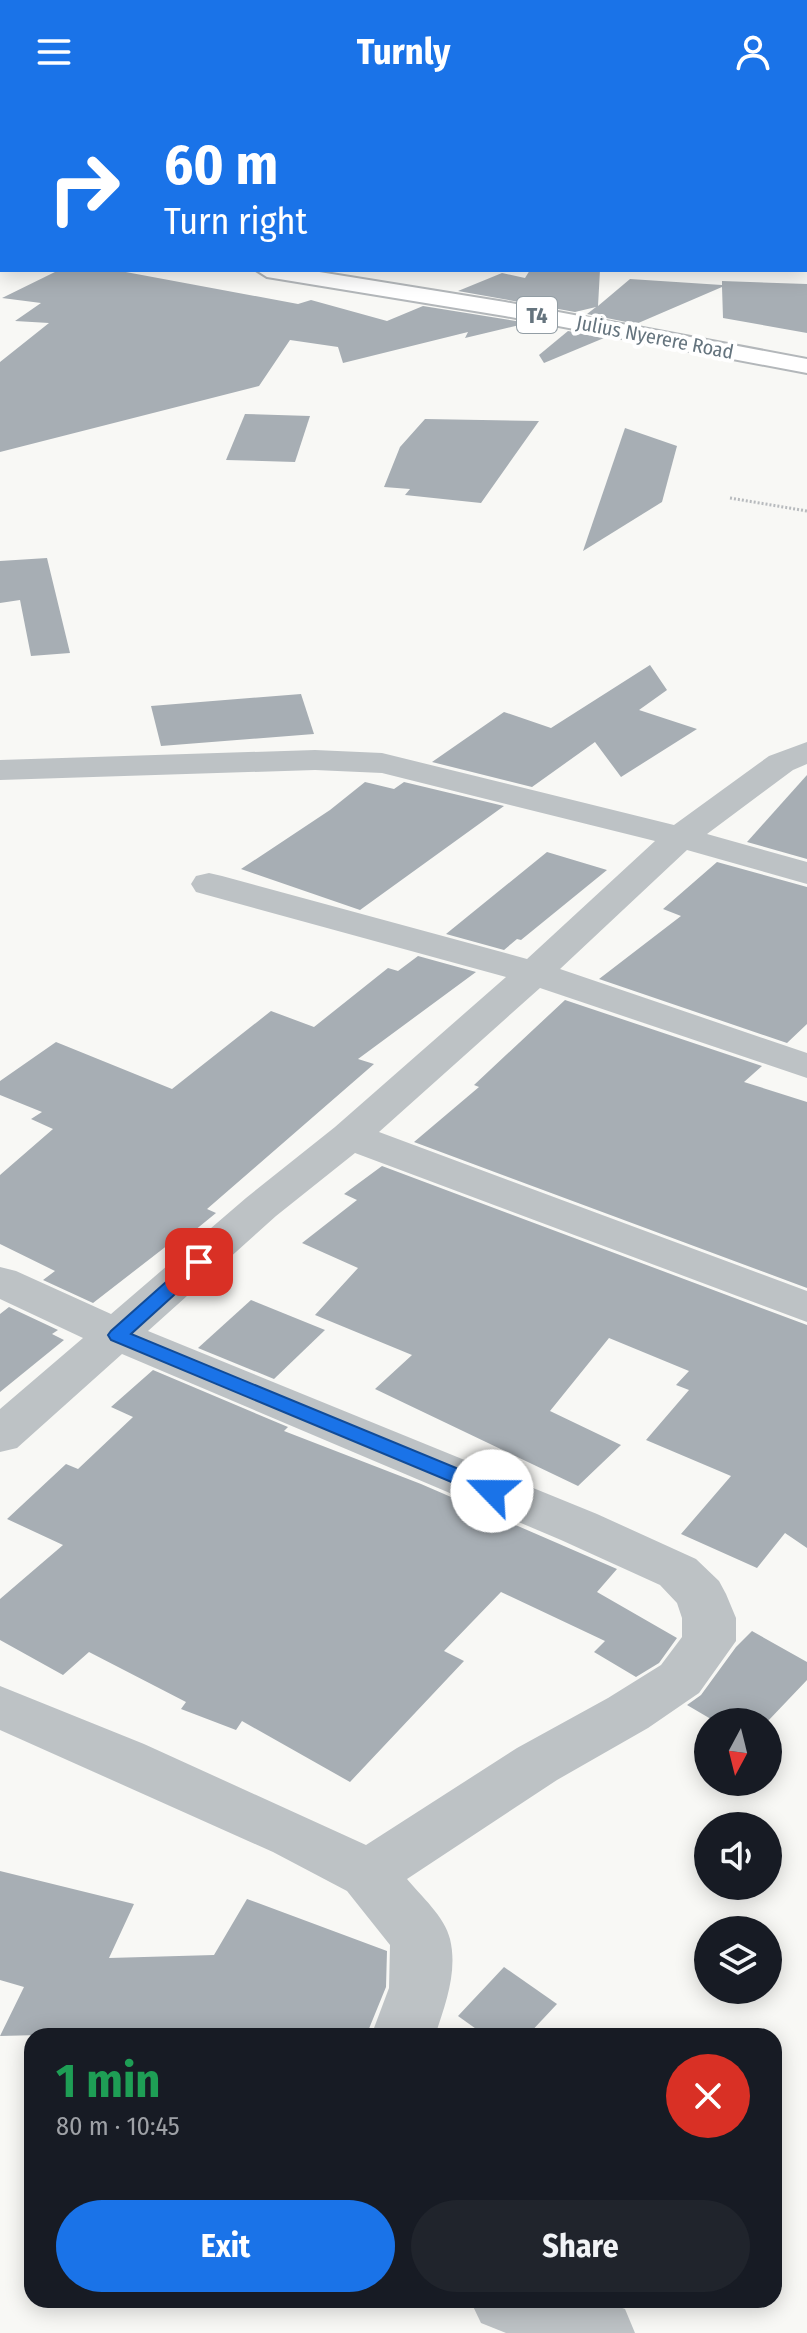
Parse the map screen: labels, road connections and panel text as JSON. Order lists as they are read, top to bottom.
{
  "streets": {
    "highway": ["T4", "Julius Nyerere Road"]
  },
  "north": "bottom",
  "page": {
    "header": "Turnly",
    "turn": ["60 m", "Turn right"],
    "heading": ["1 min", "80 m · 10:45"],
    "buttons": ["Exit", "Share"]
  }
}
